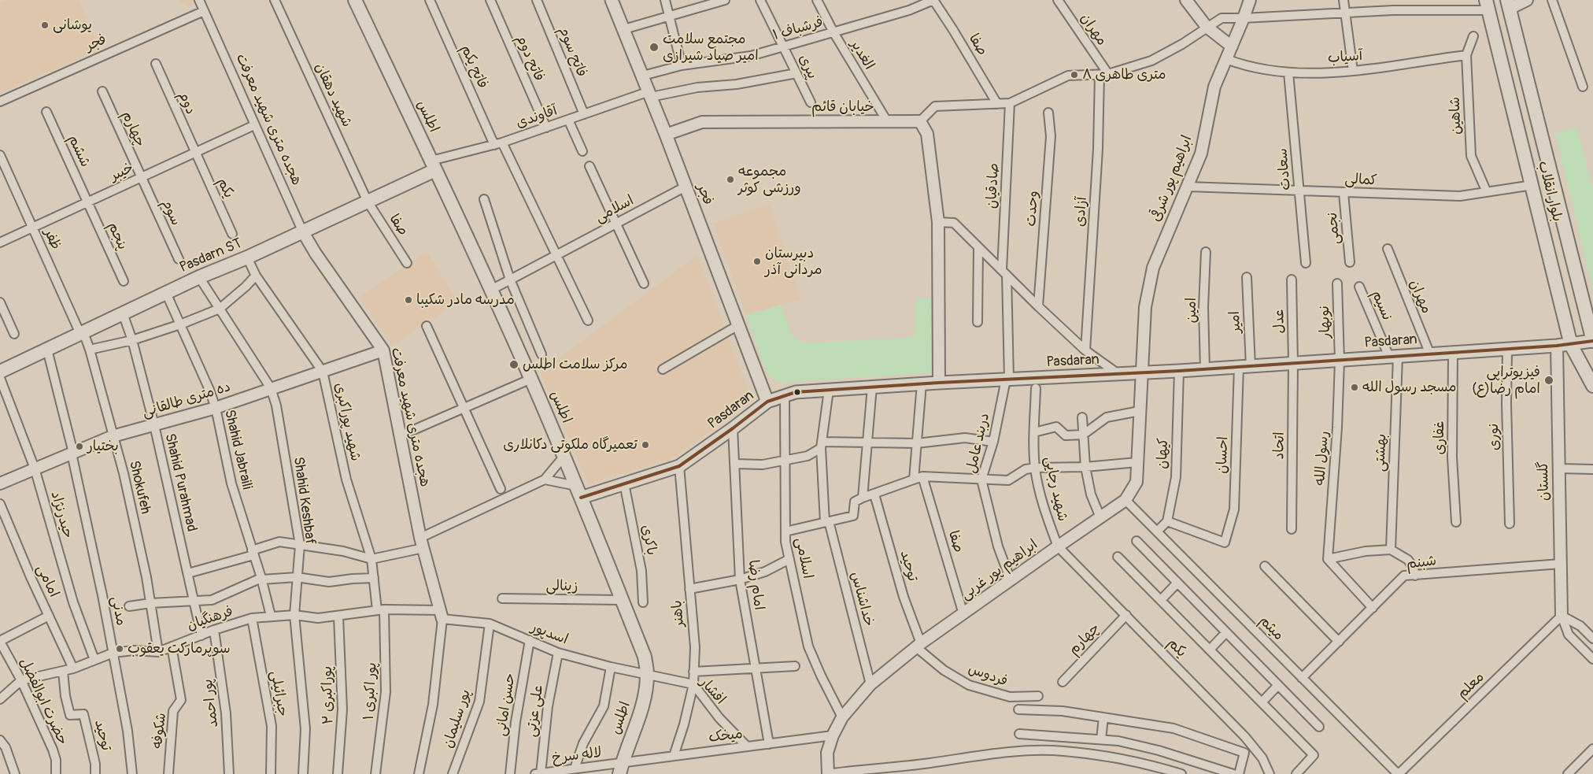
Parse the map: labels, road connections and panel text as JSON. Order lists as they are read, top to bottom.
{
  "streets": {
    "main road": [
      "فجر",
      "اطلس",
      "بلوار انقلاب",
      "Pasdarn ST",
      "Pasdaran"
    ],
    "street": [
      "فرشباف ۱",
      "مهران",
      "صفا",
      "فاتح سوم",
      "الغدیر",
      "آسیاب",
      "فاتح دوم",
      "فاتح یکم",
      "پیری",
      "شهید دهقان",
      "دوم",
      "خیابان قائم",
      "شاهین",
      "آقاوندی",
      "هجده متری شهید معرفت",
      "چهارم",
      "ششم",
      "سعادت",
      "خیبر",
      "ابراهیم پور شرقی",
      "کمالی",
      "صادقیان",
      "یکم",
      "وحدت",
      "اسلامی",
      "آزادی",
      "سوم",
      "نجمی",
      "پنجم",
      "ظفر",
      "نسیم",
      "امین",
      "عدل",
      "امیر",
      "نوبهار",
      "ده متری طالقانی",
      "شهید پوراکبری",
      "نوری",
      "غفاری",
      "دربند عامل",
      "اتحاد",
      "Shahid Jabraili",
      "بهشتی",
      "کیهان",
      "احسان",
      "رسول الله",
      "گلستان",
      "Shahid Purahmad",
      "Shokufeh",
      "شهید رجایی",
      "Shahid Keshbaf",
      "حیدرنژاد",
      "باکری",
      "شبنم",
      "توحید",
      "ابراهیم پور غربی",
      "امامی",
      "امام رضا",
      "زینالی",
      "خداشناس",
      "مدنی",
      "باهنر",
      "فرهنگیان",
      "میثم",
      "اسدپور",
      "فردوس",
      "معلم",
      "پور اکبری ۱",
      "افشار",
      "جبرائیلی",
      "پوراکبری ۲",
      "حضرت ابوالفضل",
      "پور احمد",
      "حسن امانی",
      "علی عزتی",
      "پور سلیمان",
      "شکوفه",
      "میخک",
      "لاله سرخ"
    ]
  },
  "crossings": [
    ["فرشباف ۱", "فجر"],
    ["فرشباف ۱", "صفا"],
    ["فرشباف ۱", "الغدیر"],
    ["فرشباف ۱", "پیری"],
    ["مهران", "آزادی"],
    ["مهران", "Pasdaran"],
    ["فجر", "خیابان قائم"],
    ["فجر", "آقاوندی"],
    ["فجر", "هجده متری شهید معرفت"],
    ["فجر", "اسلامی"],
    ["فجر", "Pasdaran"],
    ["صفا", "شهید دهقان"],
    ["صفا", "Pasdarn ST"],
    ["صفا", "ابراهیم پور غربی"],
    ["فاتح سوم", "آقاوندی"],
    ["الغدیر", "خیابان قائم"],
    ["آسیاب", "شاهین"],
    ["آسیاب", "سعادت"],
    ["آسیاب", "ابراهیم پور شرقی"],
    ["فاتح دوم", "آقاوندی"],
    ["فاتح یکم", "آقاوندی"],
    ["پیری", "آقاوندی"],
    ["شهید دهقان", "Pasdarn ST"],
    ["دوم", "خیبر"],
    ["دوم", "یکم"],
    ["شاهین", "کمالی"],
    ["اطلس", "آقاوندی"],
    ["اطلس", "اسلامی"],
    ["اطلس", "Pasdarn ST"],
    ["اطلس", "Pasdaran"],
    ["اطلس", "زینالی"],
    ["اطلس", "اسدپور"],
    ["اطلس", "افشار"],
    ["اطلس", "میخک"],
    ["اطلس", "لاله سرخ"],
    ["آقاوندی", "Pasdarn ST"],
    ["هجده متری شهید معرفت", "خیبر"],
    ["هجده متری شهید معرفت", "Pasdarn ST"],
    ["هجده متری شهید معرفت", "ده متری طالقانی"],
    ["هجده متری شهید معرفت", "فرهنگیان"],
    ["هجده متری شهید معرفت", "اسدپور"],
    ["چهارم", "خیبر"],
    ["چهارم", "یکم"],
    ["چهارم", "سوم"],
    ["ششم", "خیبر"],
    ["ششم", "پنجم"],
    ["سعادت", "کمالی"],
    ["خیبر", "یکم"],
    ["خیبر", "سوم"],
    ["خیبر", "پنجم"],
    ["خیبر", "ظفر"],
    ["ابراهیم پور شرقی", "کمالی"],
    ["ابراهیم پور شرقی", "Pasdaran"],
    ["ابراهیم پور شرقی", "ابراهیم پور غربی"],
    ["کمالی", "بلوار انقلاب"],
    ["کمالی", "نجمی"],
    ["صادقیان", "Pasdaran"],
    ["صادقیان", "دربند عامل"],
    ["یکم", "شهید رجایی"],
    ["یکم", "ابراهیم پور غربی"],
    ["بلوار انقلاب", "Pasdaran"],
    ["اسلامی", "Pasdaran"],
    ["اسلامی", "ابراهیم پور غربی"],
    ["ظفر", "Pasdarn ST"],
    ["ظفر", "Shokufeh"],
    ["Pasdarn ST", "شهید پوراکبری"],
    ["Pasdarn ST", "Shahid Jabraili"],
    ["Pasdarn ST", "Shahid Purahmad"],
    ["Pasdarn ST", "Shokufeh"],
    ["Pasdarn ST", "Shahid Keshbaf"],
    ["Pasdarn ST", "مدنی"],
    ["نسیم", "Pasdaran"],
    ["نسیم", "بهشتی"],
    ["امین", "Pasdaran"],
    ["عدل", "Pasdaran"],
    ["عدل", "اتحاد"],
    ["امیر", "Pasdaran"],
    ["نوبهار", "Pasdaran"],
    ["نوبهار", "رسول الله"],
    ["Pasdaran", "نوری"],
    ["Pasdaran", "غفاری"],
    ["Pasdaran", "دربند عامل"],
    ["Pasdaran", "اتحاد"],
    ["Pasdaran", "بهشتی"],
    ["Pasdaran", "کیهان"],
    ["Pasdaran", "احسان"],
    ["Pasdaran", "رسول الله"],
    ["Pasdaran", "گلستان"],
    ["Pasdaran", "باکری"],
    ["Pasdaran", "ابراهیم پور غربی"],
    ["Pasdaran", "امام رضا"],
    ["Pasdaran", "خداشناس"],
    ["Pasdaran", "باهنر"],
    ["ده متری طالقانی", "شهید پوراکبری"],
    ["ده متری طالقانی", "Shahid Jabraili"],
    ["ده متری طالقانی", "Shahid Purahmad"],
    ["ده متری طالقانی", "Shokufeh"],
    ["ده متری طالقانی", "Shahid Keshbaf"],
    ["ده متری طالقانی", "حیدرنژاد"],
    ["ده متری طالقانی", "مدنی"],
    ["شهید پوراکبری", "فرهنگیان"],
    ["شهید پوراکبری", "پور اکبری ۱"],
    ["دربند عامل", "ابراهیم پور غربی"],
    ["Shahid Jabraili", "فرهنگیان"],
    ["کیهان", "احسان"],
    ["گلستان", "شبنم"],
    ["گلستان", "معلم"],
    ["Shahid Purahmad", "فرهنگیان"],
    ["Shokufeh", "فرهنگیان"],
    ["شهید رجایی", "ابراهیم پور غربی"],
    ["Shahid Keshbaf", "فرهنگیان"],
    ["حیدرنژاد", "فرهنگیان"],
    ["شبنم", "میثم"],
    ["توحید", "ابراهیم پور غربی"],
    ["توحید", "فرهنگیان"],
    ["توحید", "فردوس"],
    ["ابراهیم پور غربی", "خداشناس"],
    ["ابراهیم پور غربی", "میثم"],
    ["ابراهیم پور غربی", "فردوس"],
    ["ابراهیم پور غربی", "میخک"],
    ["امامی", "فرهنگیان"],
    ["امام رضا", "میخک"],
    ["مدنی", "فرهنگیان"],
    ["باهنر", "افشار"],
    ["باهنر", "میخک"],
    ["فرهنگیان", "اسدپور"],
    ["فرهنگیان", "پور اکبری ۱"],
    ["فرهنگیان", "جبرائیلی"],
    ["فرهنگیان", "پوراکبری ۲"],
    ["فرهنگیان", "حضرت ابوالفضل"],
    ["فرهنگیان", "پور احمد"],
    ["فرهنگیان", "شکوفه"],
    ["میثم", "معلم"],
    ["اسدپور", "افشار"],
    ["اسدپور", "حسن امانی"],
    ["اسدپور", "علی عزتی"],
    ["اسدپور", "پور سلیمان"],
    ["افشار", "میخک"],
    ["علی عزتی", "لاله سرخ"],
    ["میخک", "لاله سرخ"]
  ],
  "places": [
    "یوشانی",
    "مجتمع سلامت امیر صیاد شیرازی",
    "۸ متری طاهری",
    "مجموعه ورزشی کوثر",
    "دبیرستان مردانی آذر",
    "مدرسه مادر شکیبا",
    "مرکز سلامت اطلس",
    "فیزیوتراپی امام رضا(ع)",
    "مسجد رسول الله",
    "تعمیرگاه ملکوتی دکانلاری",
    "بختیار",
    "سوپرمارکت یعقوب"
  ]
}
